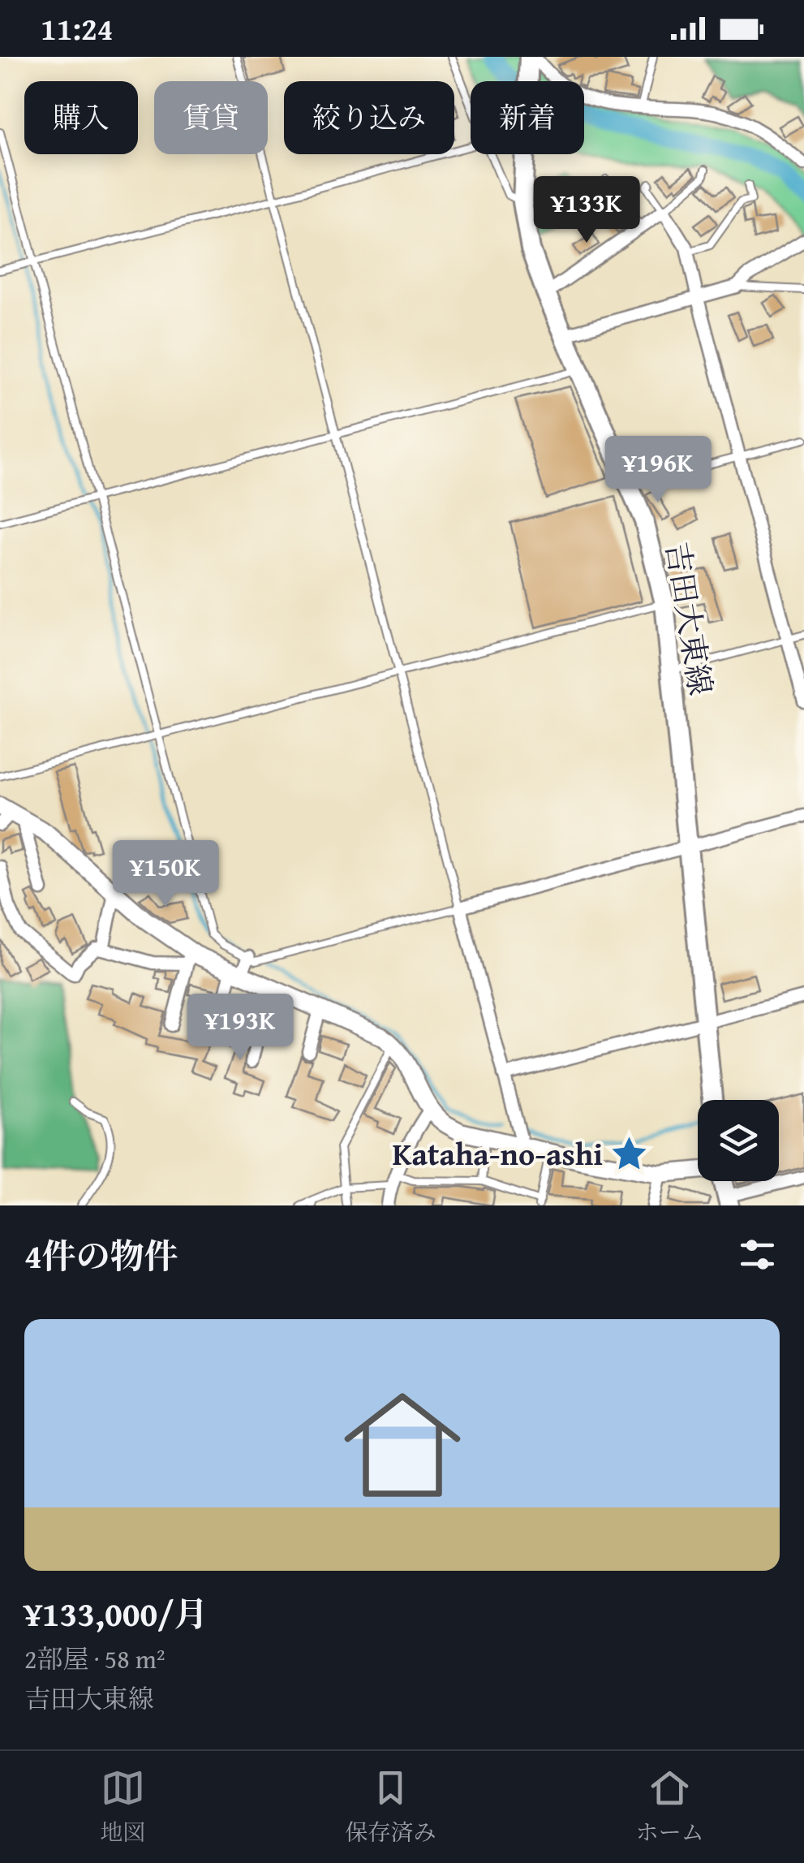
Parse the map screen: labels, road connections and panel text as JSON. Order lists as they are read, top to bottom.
{
  "streets": {
    "main road": ["吉田大東線"]
  },
  "places": {
    "place": ["Kataha-no-ashi"]
  },
  "page": {
    "status": "11:24",
    "chip": [
      "購入",
      "賃貸",
      "絞り込み",
      "新着"
    ],
    "price": [
      "¥133K",
      "¥196K",
      "¥150K",
      "¥193K"
    ],
    "heading": "4件の物件",
    "list": [
      {
        "name": "¥133,000/月",
        "note": "2部屋 · 58 m² · 吉田大東線"
      }
    ],
    "tabs": ["地図", "保存済み", "ホーム"]
  }
}
